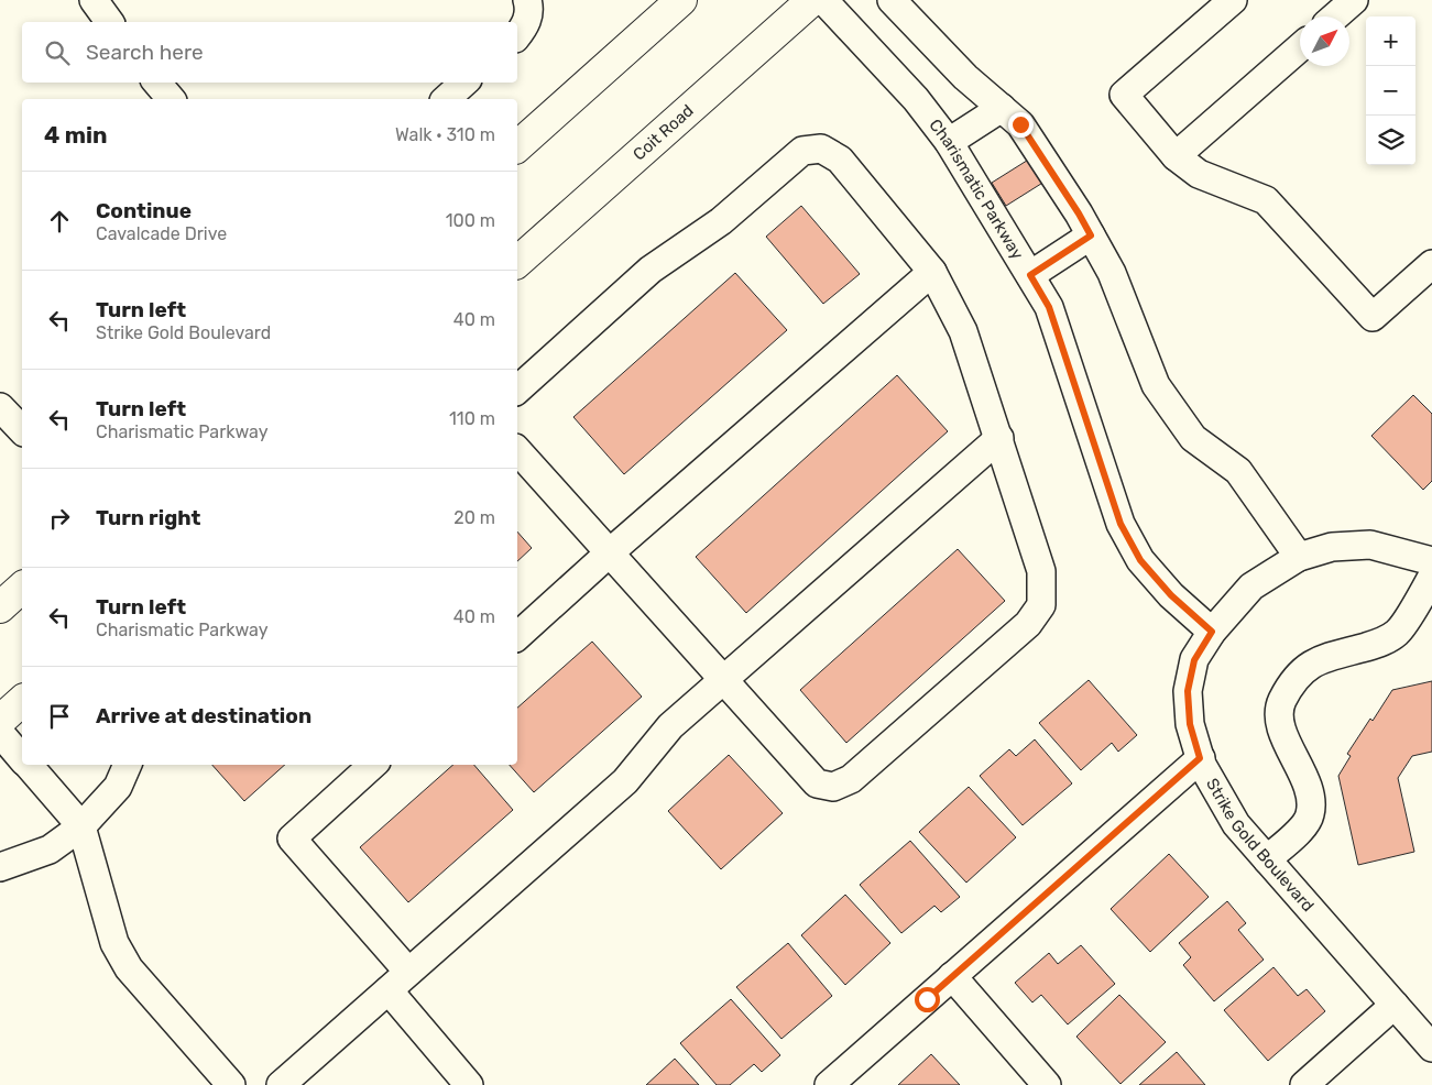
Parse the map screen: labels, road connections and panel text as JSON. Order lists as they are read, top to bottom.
{
  "streets": {
    "main road": ["Coit Road"],
    "street": ["Charismatic Parkway", "Strike Gold Boulevard"]
  },
  "crossings": [
    ["Charismatic Parkway", "Strike Gold Boulevard"]
  ],
  "north": "top right",
  "page": {
    "map_buttons": ["+", "−"],
    "search": "Search here",
    "heading": ["4 min", "Walk · 310 m"],
    "list": [
      ["Continue", "Cavalcade Drive", "100 m"],
      ["Turn left", "Strike Gold Boulevard", "40 m"],
      ["Turn left", "Charismatic Parkway", "110 m"],
      ["Turn right", "20 m"],
      ["Turn left", "Charismatic Parkway", "40 m"],
      "Arrive at destination"
    ]
  }
}
